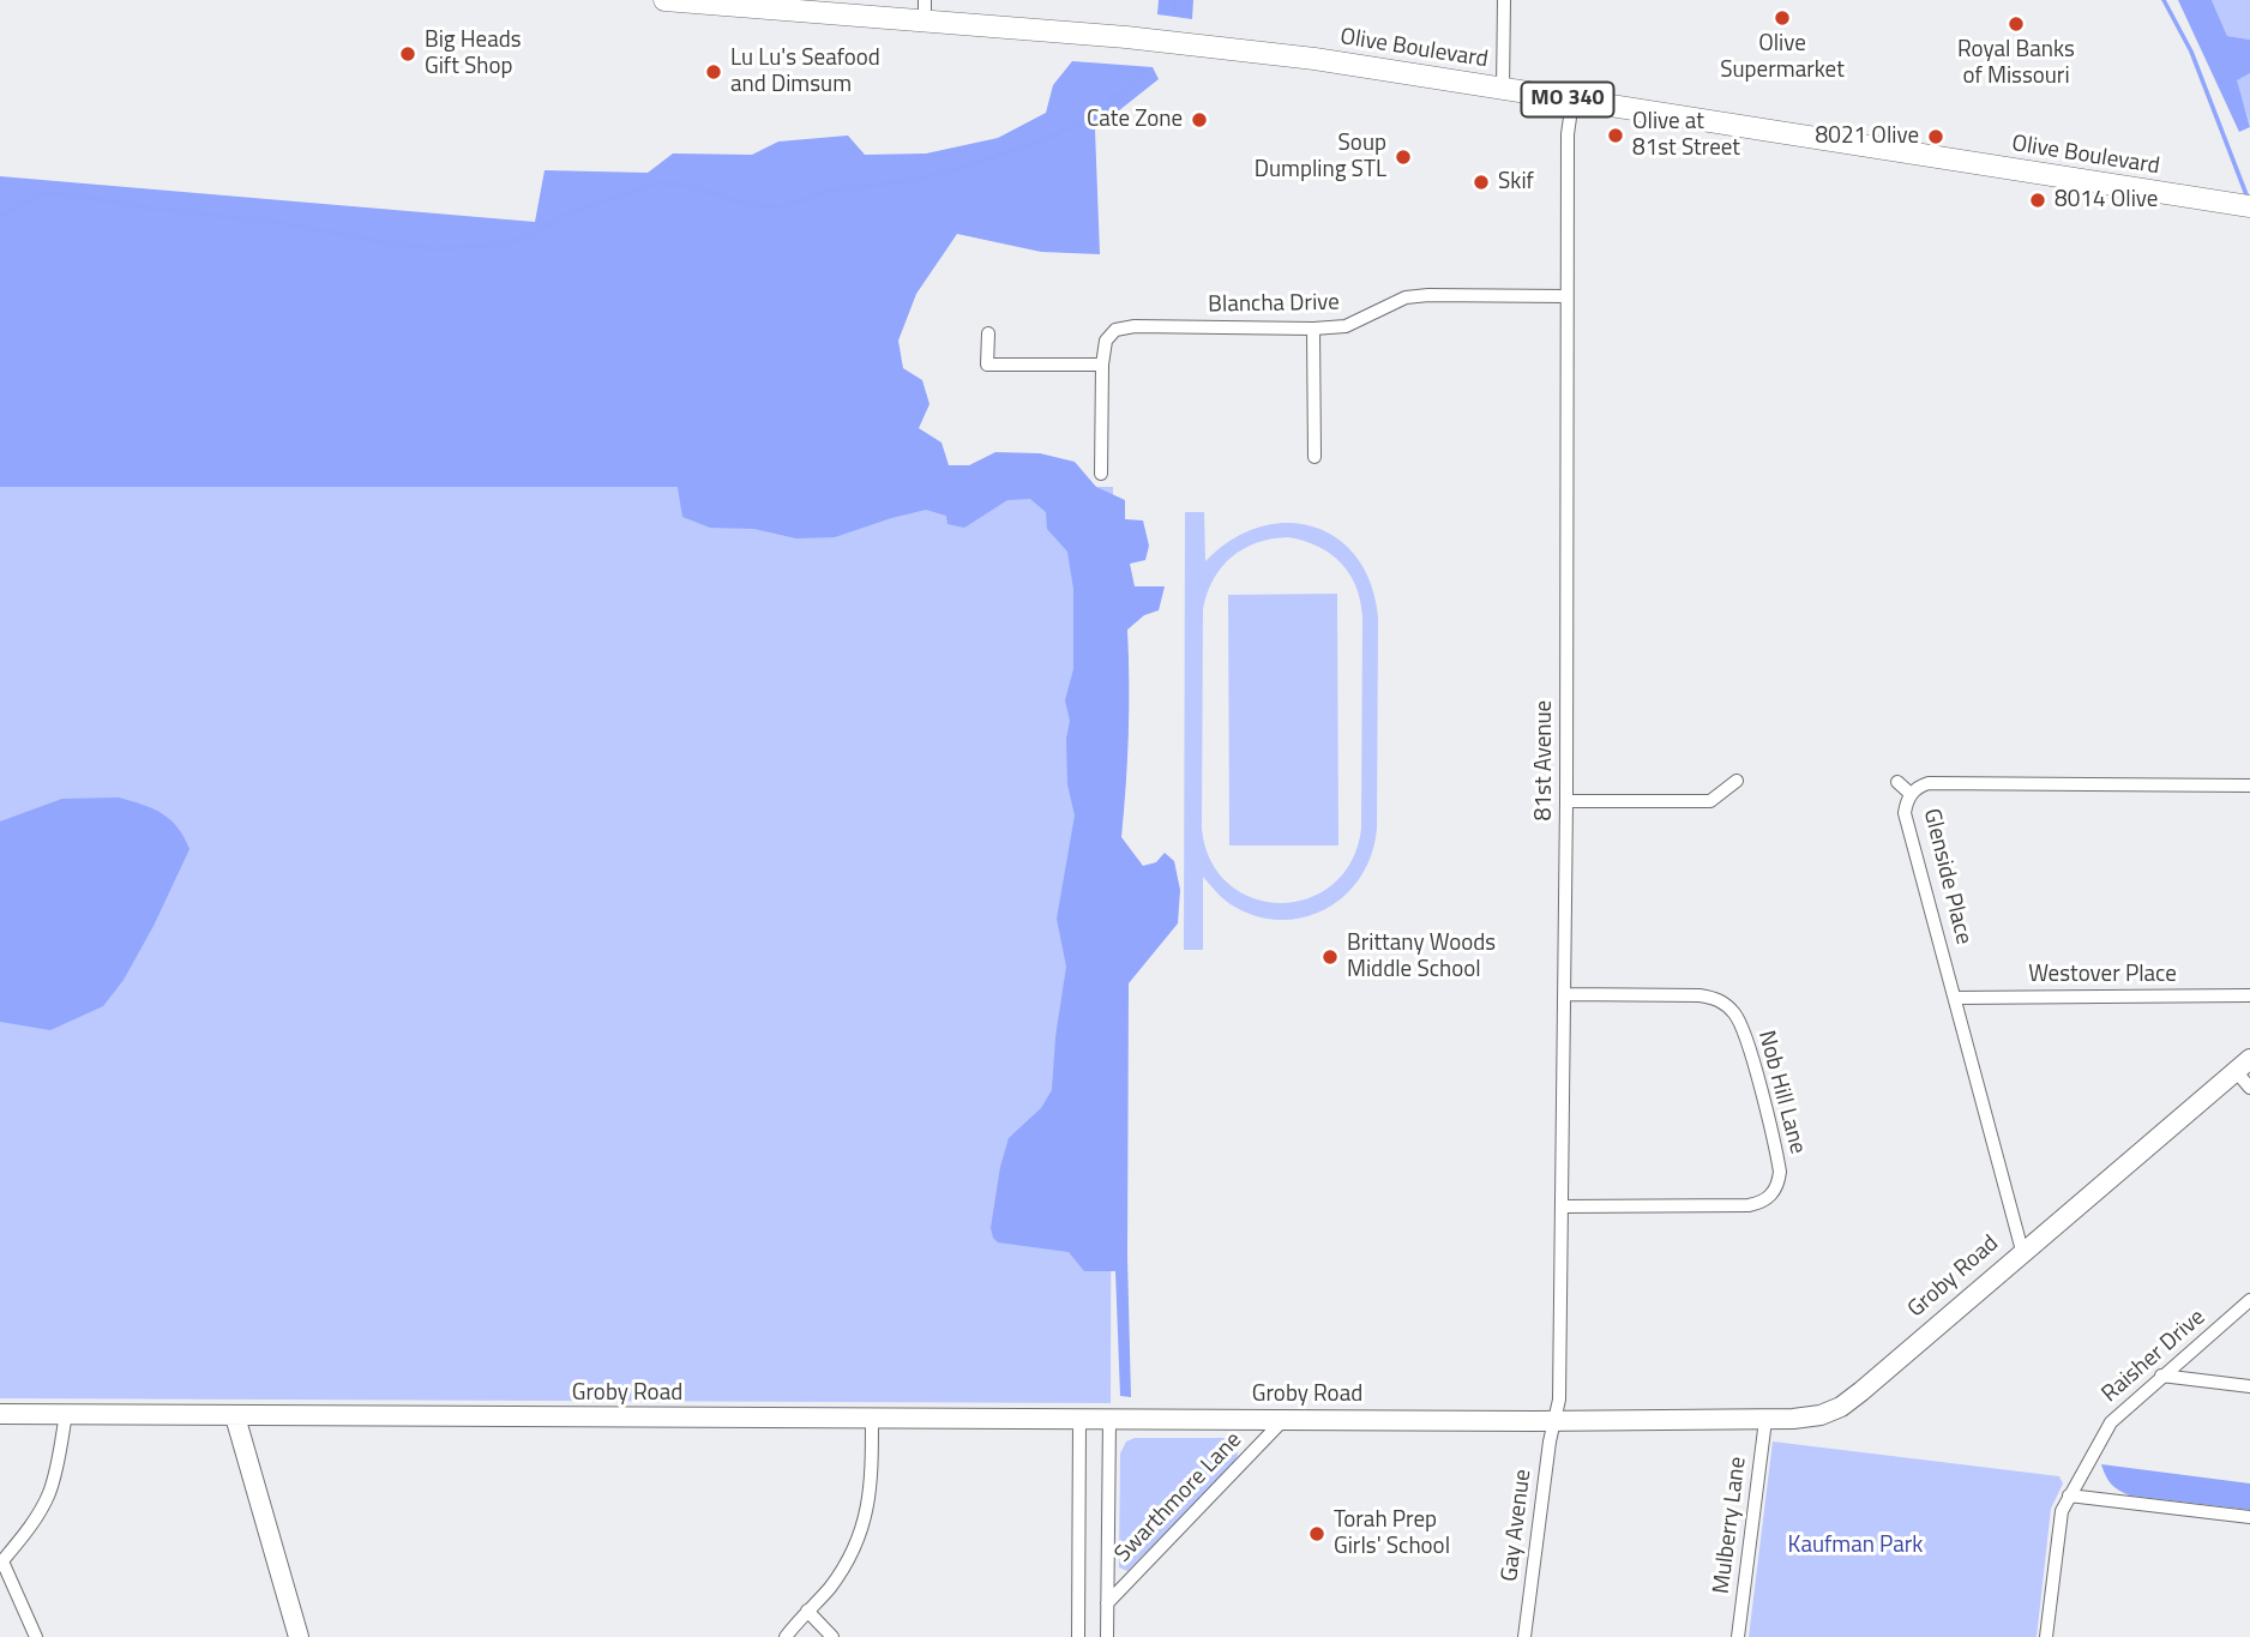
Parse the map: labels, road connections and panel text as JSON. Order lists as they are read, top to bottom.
{
  "streets": {
    "main road": ["Olive Boulevard", "MO 340"],
    "street": [
      "Blancha Drive",
      "81st Avenue",
      "Glenside Place",
      "Westover Place",
      "Nob Hill Lane",
      "Groby Road",
      "Raisher Drive",
      "Swarthmore Lane",
      "Gay Avenue",
      "Mulberry Lane"
    ]
  },
  "crossings": [
    ["Olive Boulevard", "81st Avenue"],
    ["Blancha Drive", "81st Avenue"],
    ["81st Avenue", "Nob Hill Lane"],
    ["81st Avenue", "Groby Road"],
    ["81st Avenue", "Gay Avenue"],
    ["Glenside Place", "Westover Place"],
    ["Glenside Place", "Groby Road"],
    ["Groby Road", "Swarthmore Lane"],
    ["Groby Road", "Gay Avenue"],
    ["Groby Road", "Mulberry Lane"]
  ],
  "parks": ["Kaufman Park"],
  "places": [
    "Olive Supermarket",
    "Royal Banks of Missouri",
    "Big Heads Gift Shop",
    "Lu Lu's Seafood and Dimsum",
    "Cate Zone",
    "Olive at 81st Street",
    "8021 Olive",
    "Soup Dumpling STL",
    "Skif",
    "8014 Olive",
    "Brittany Woods Middle School",
    "Torah Prep Girls' School"
  ]
}
